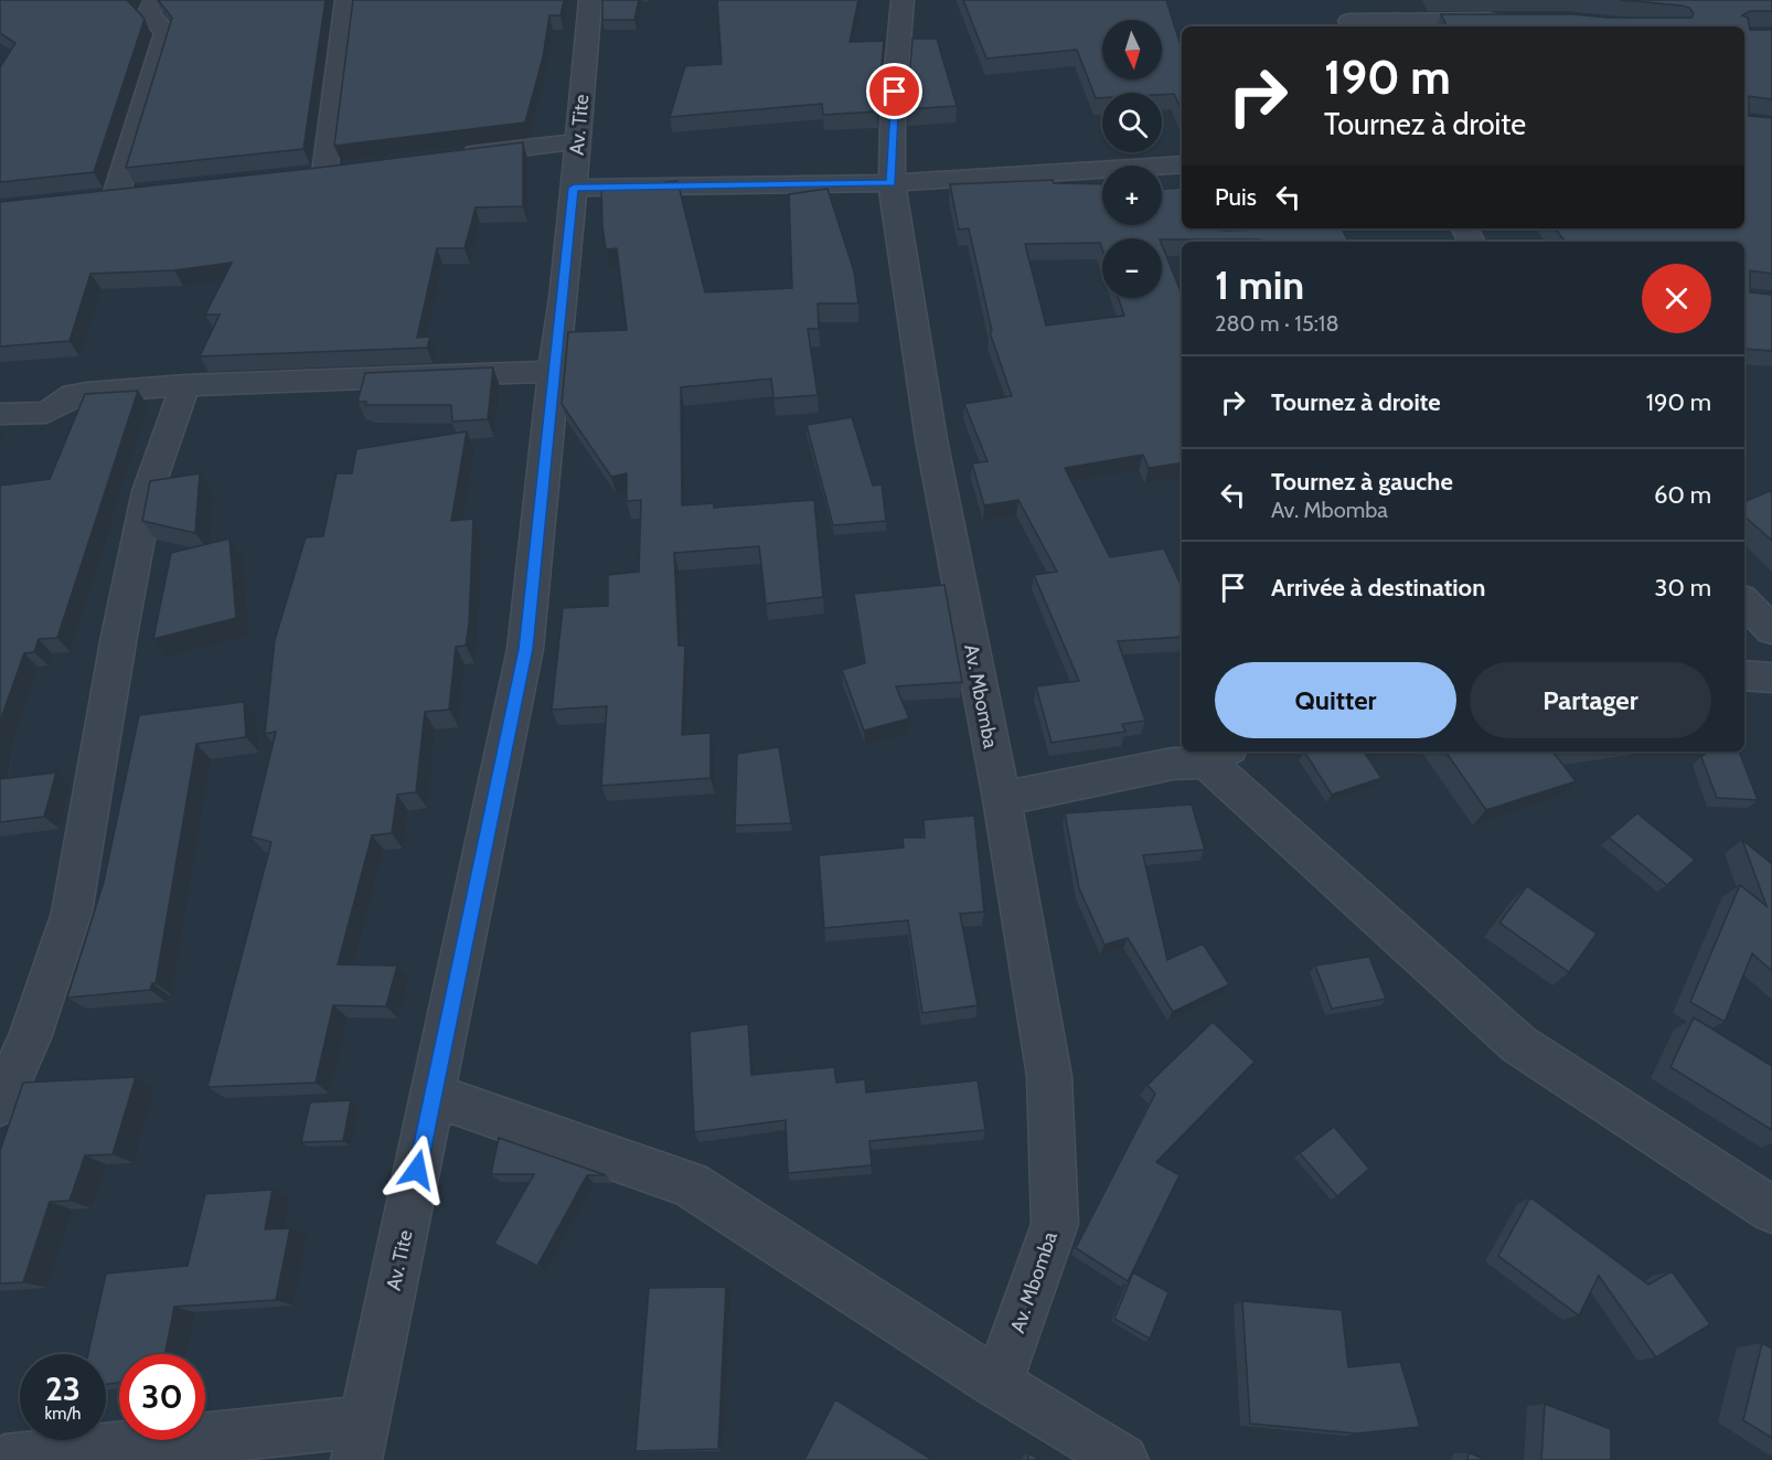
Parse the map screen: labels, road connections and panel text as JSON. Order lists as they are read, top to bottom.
{
  "streets": {
    "street": ["Av. Tite", "Av. Mbomba"]
  },
  "north": "bottom",
  "page": {
    "map_buttons": ["+", "−"],
    "turn": ["190 m", "Tournez à droite"],
    "then": "Puis",
    "heading": ["1 min", "280 m · 15:18"],
    "list": [
      {
        "name": "Tournez à droite",
        "value": "190 m"
      },
      {
        "name": "Tournez à gauche",
        "note": "Av. Mbomba",
        "value": "60 m"
      },
      {
        "name": "Arrivée à destination",
        "value": "30 m"
      }
    ],
    "buttons": ["Quitter", "Partager"],
    "speed": "23 km/h",
    "limit": "30"
  }
}
